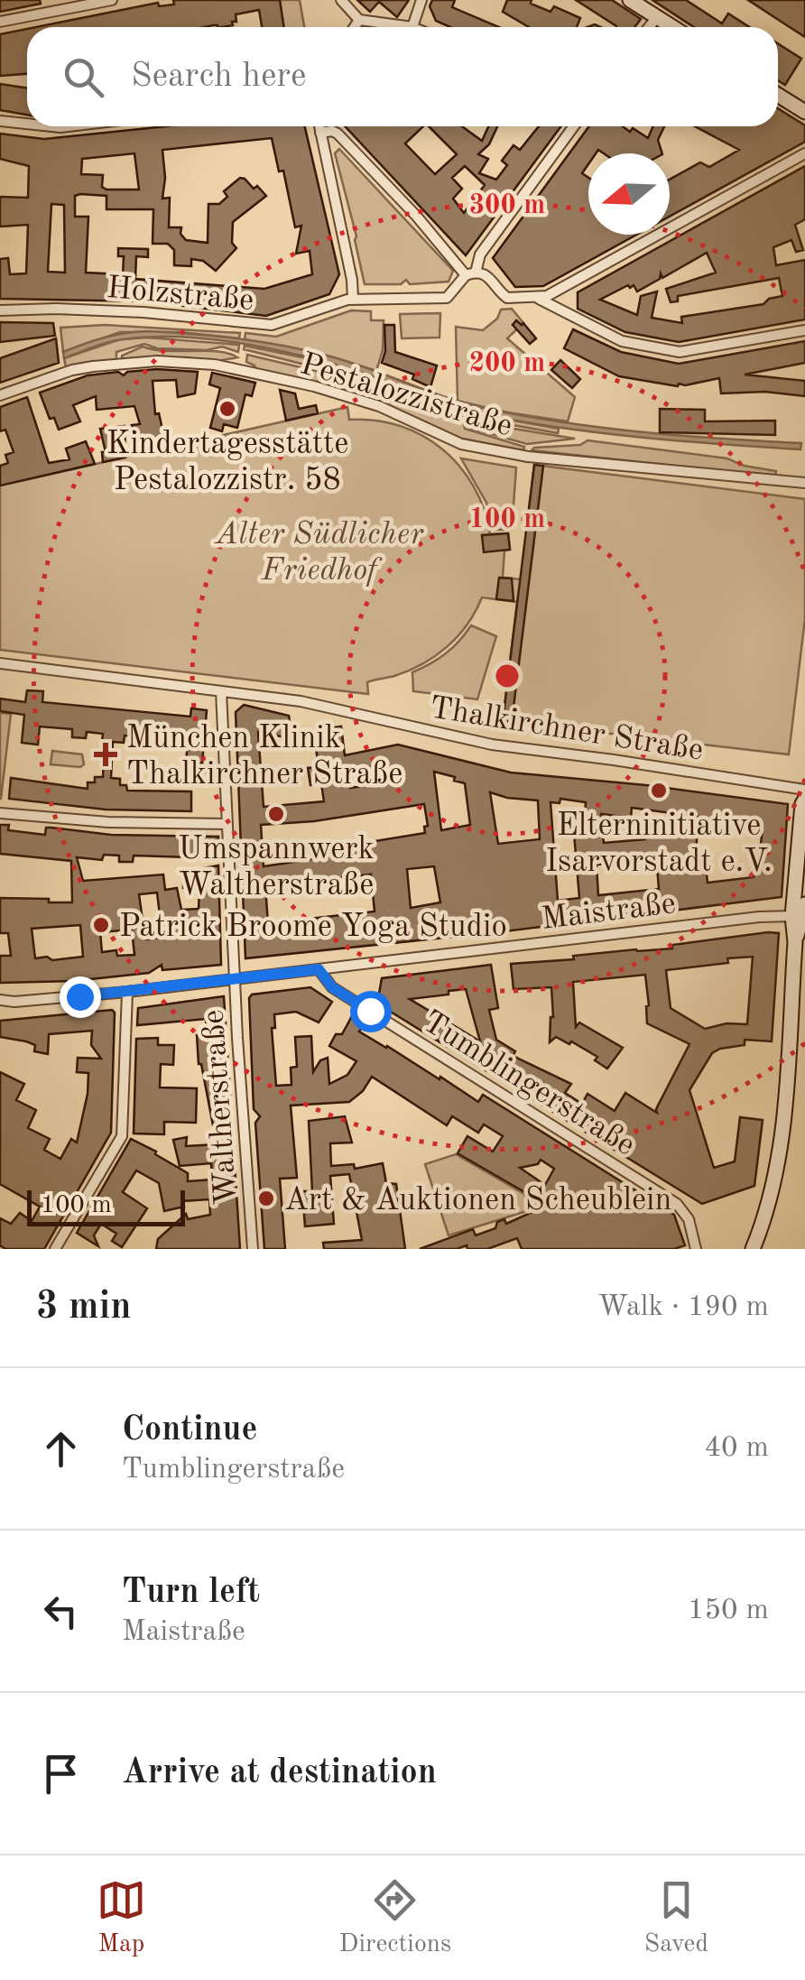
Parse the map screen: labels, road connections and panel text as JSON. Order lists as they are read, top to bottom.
{
  "streets": {
    "street": [
      "Holzstraße",
      "Pestalozzistraße",
      "Thalkirchner Straße",
      "Maistraße",
      "Tumblingerstraße",
      "Waltherstraße"
    ]
  },
  "crossings": [
    ["Thalkirchner Straße", "Waltherstraße"],
    ["Maistraße", "Tumblingerstraße"],
    ["Maistraße", "Waltherstraße"]
  ],
  "parks": ["Alter Südlicher Friedhof"],
  "places": {
    "other": [
      "Kindertagesstätte Pestalozzistr. 58",
      "Elterninitiative Isarvorstadt e.V.",
      "Umspannwerk Waltherstraße",
      "Patrick Broome Yoga Studio",
      "Art & Auktionen Scheublein"
    ],
    "health": ["München Klinik Thalkirchner Straße"]
  },
  "scale_bar": "100 m",
  "north": "left",
  "page": {
    "search": "Search here",
    "scale": "100 m",
    "heading": ["3 min", "Walk · 190 m"],
    "list": [
      ["Continue", "Tumblingerstraße", "40 m"],
      ["Turn left", "Maistraße", "150 m"],
      "Arrive at destination"
    ],
    "nav": ["Map", "Directions", "Saved"]
  },
  "rings": ["300 m", "200 m", "100 m"]
}
